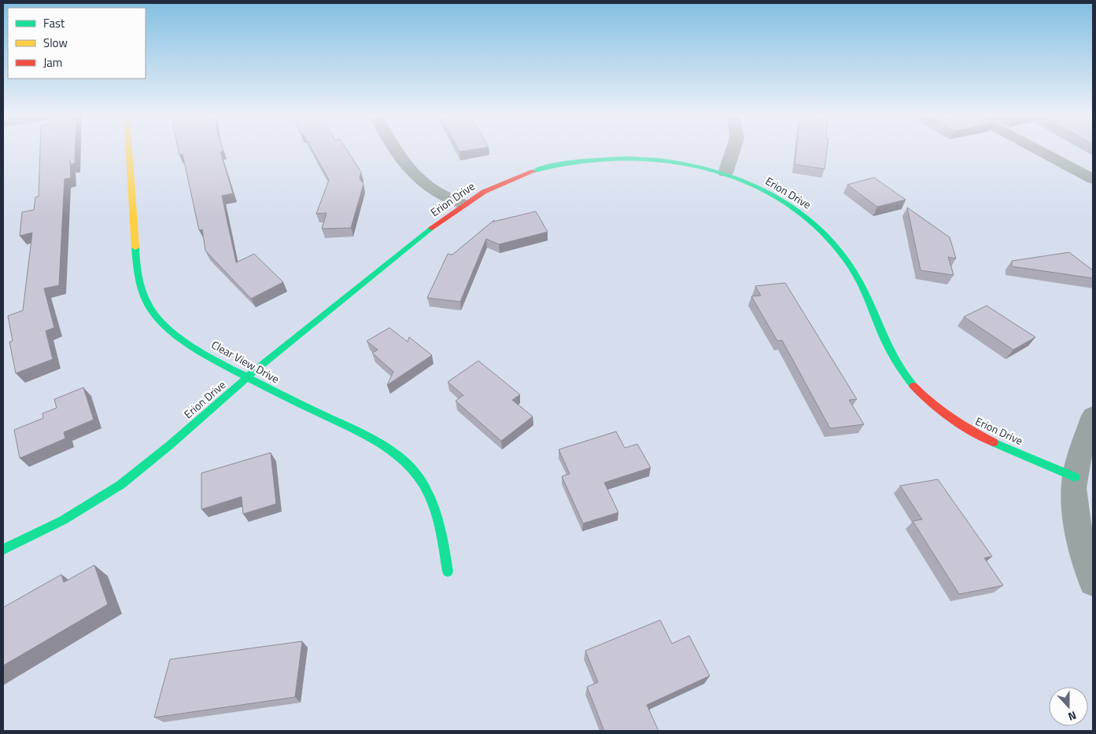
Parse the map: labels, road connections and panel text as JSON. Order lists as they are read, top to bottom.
{
  "streets": {
    "street": ["Erion Drive", "Clear View Drive"]
  },
  "crossings": [
    ["Erion Drive", "Clear View Drive"]
  ],
  "legend": ["Fast", "Slow", "Jam"],
  "north": "bottom"
}
